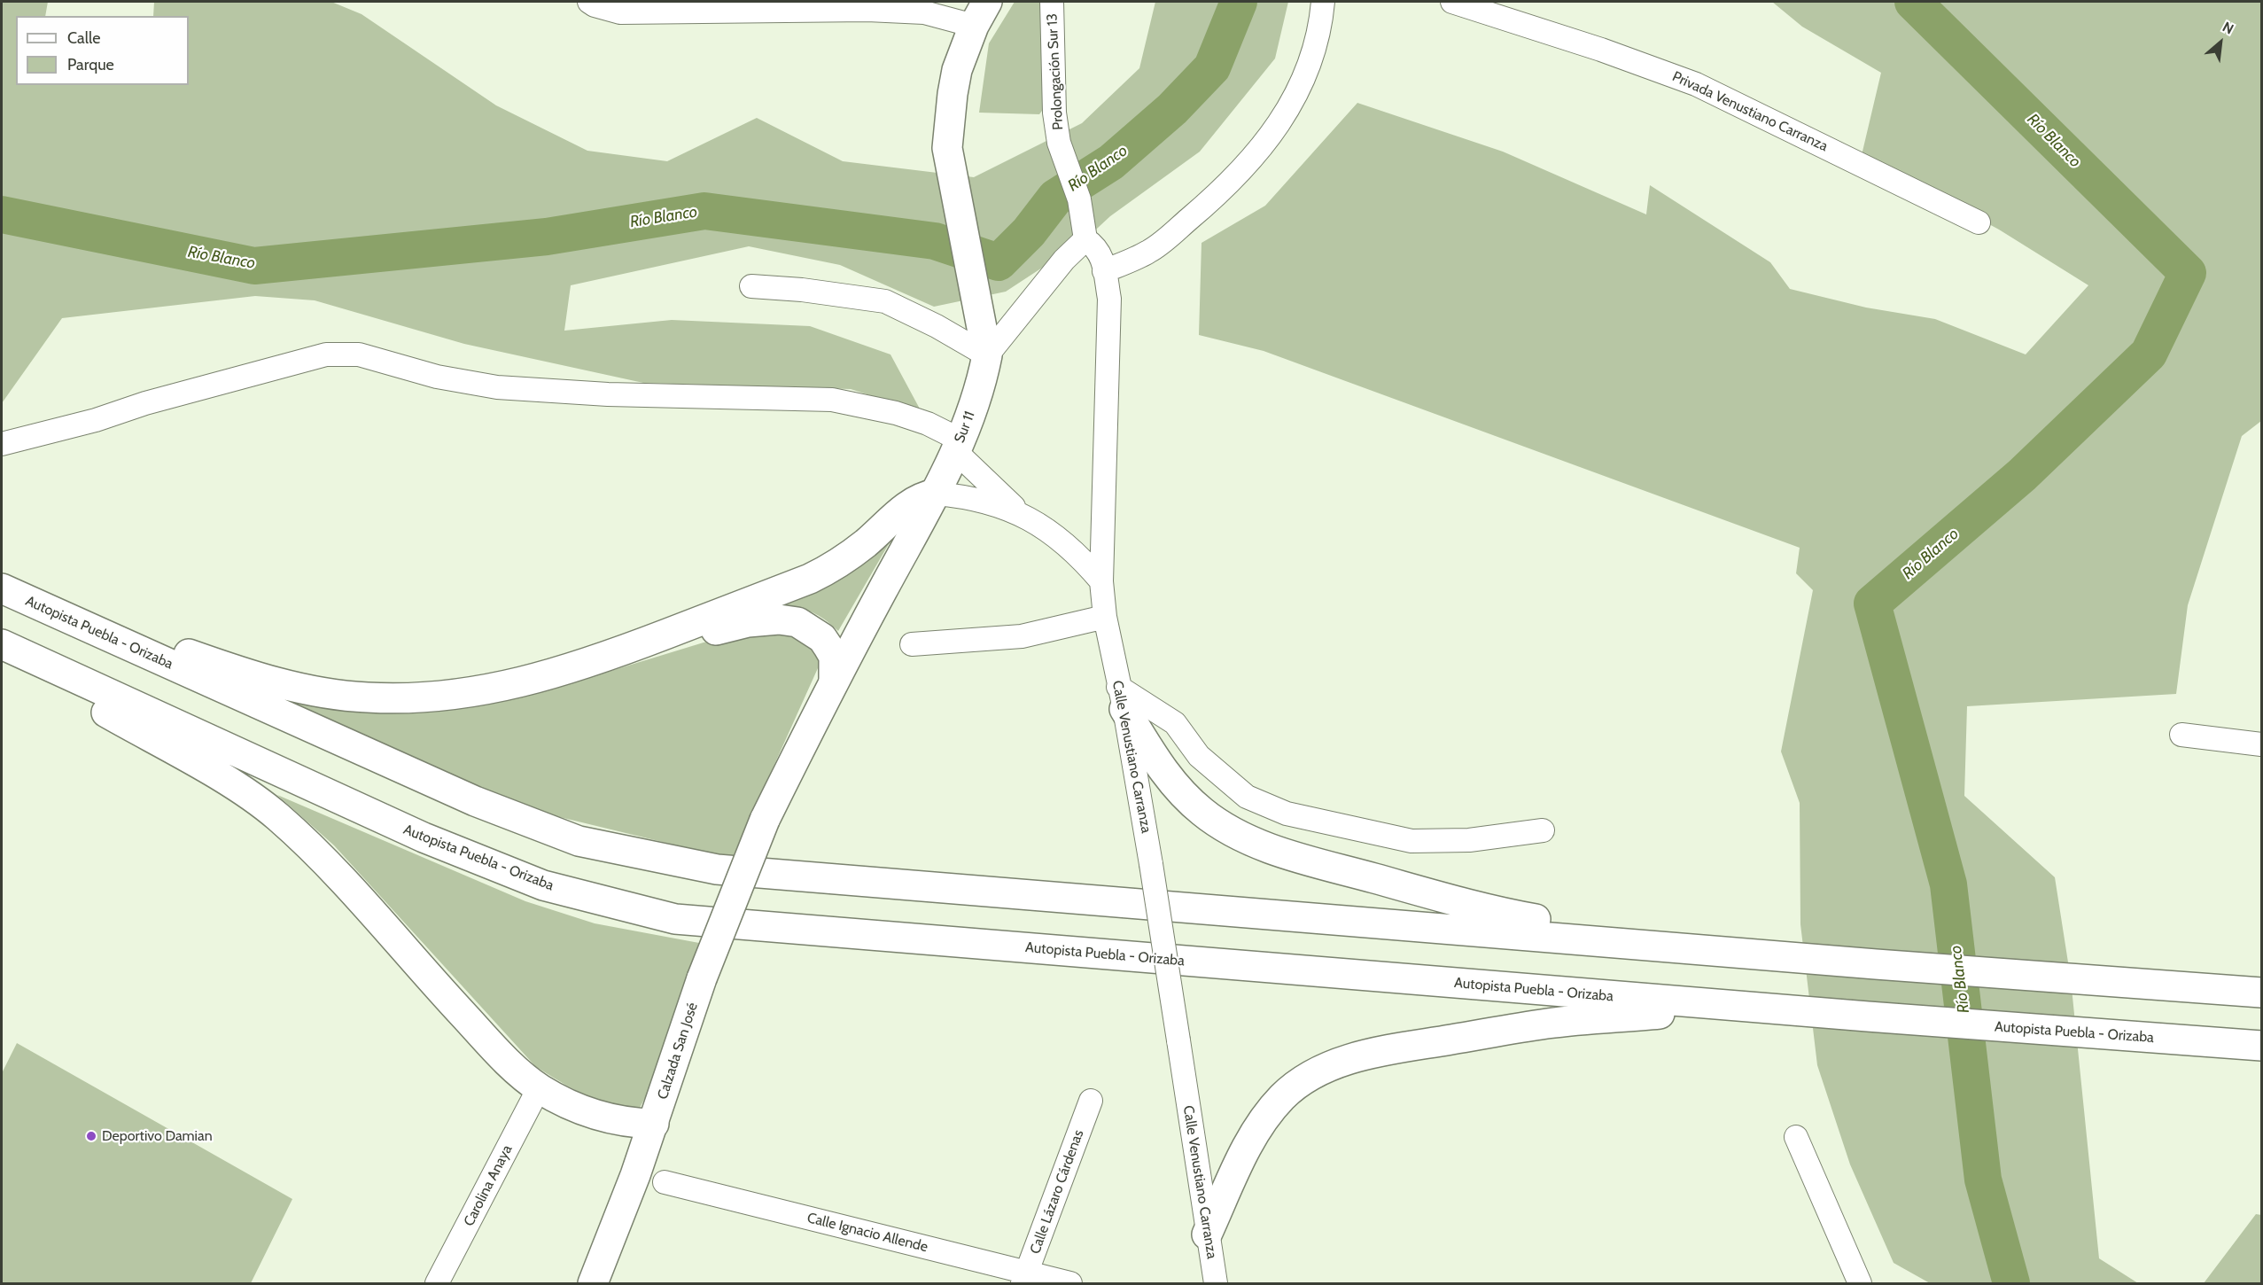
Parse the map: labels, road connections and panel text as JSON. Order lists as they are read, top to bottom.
{
  "streets": {
    "main road": ["Sur 11", "Autopista Puebla - Orizaba", "Calzada San José"],
    "street": [
      "Prolongación Sur 13",
      "Privada Venustiano Carranza",
      "Calle Venustiano Carranza",
      "Carolina Anaya",
      "Calle Lázaro Cárdenas",
      "Calle Ignacio Allende"
    ]
  },
  "crossings": [
    ["Prolongación Sur 13", "Calle Venustiano Carranza"],
    ["Sur 11", "Calzada San José"],
    ["Calle Lázaro Cárdenas", "Calle Ignacio Allende"]
  ],
  "water": ["Río Blanco"],
  "places": ["Deportivo Damian"],
  "legend": ["Calle", "Parque"],
  "north": "top right"
}
